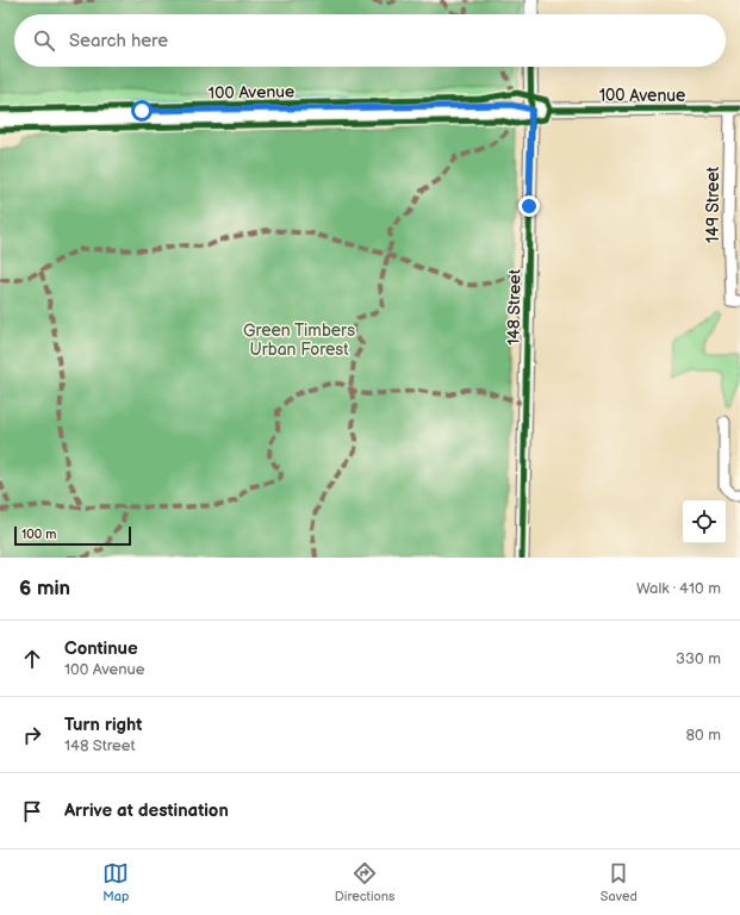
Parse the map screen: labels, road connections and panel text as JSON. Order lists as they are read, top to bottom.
{
  "streets": {
    "main road": ["100 Avenue", "148 Street"],
    "street": ["149 Street"]
  },
  "crossings": [
    ["100 Avenue", "149 Street"],
    ["100 Avenue", "148 Street"]
  ],
  "parks": ["Green Timbers Urban Forest"],
  "scale_bar": "100 m",
  "page": {
    "search": "Search here",
    "scale": "100 m",
    "heading": ["6 min", "Walk · 410 m"],
    "list": [
      ["Continue", "100 Avenue", "330 m"],
      ["Turn right", "148 Street", "80 m"],
      "Arrive at destination"
    ],
    "nav": ["Map", "Directions", "Saved"]
  }
}
